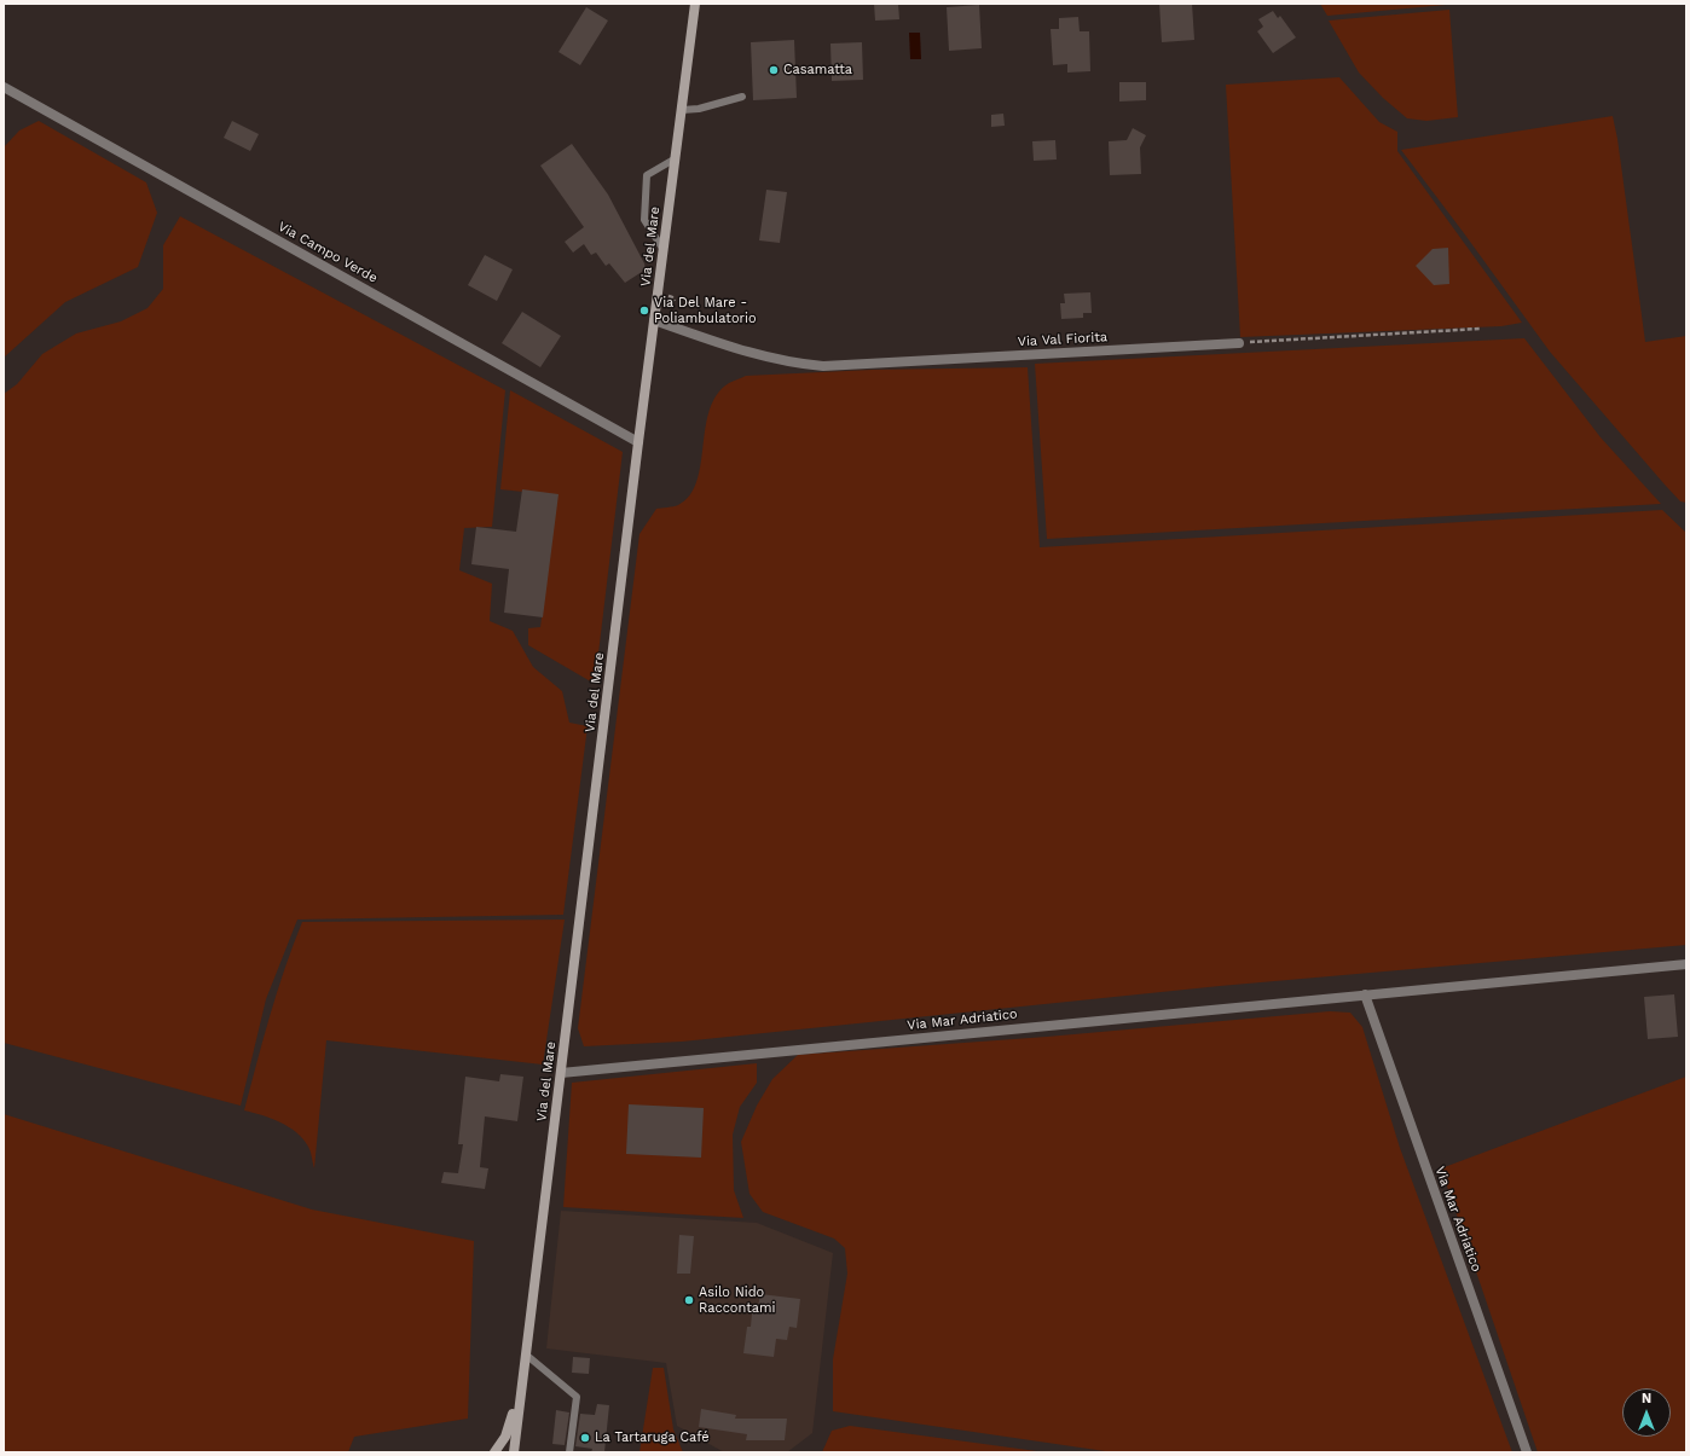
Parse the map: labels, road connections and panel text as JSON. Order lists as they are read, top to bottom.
{
  "streets": {
    "main road": ["Via del Mare"],
    "street": ["Via Campo Verde", "Via Val Fiorita", "Via Mar Adriatico"]
  },
  "crossings": [
    ["Via del Mare", "Via Campo Verde"],
    ["Via del Mare", "Via Val Fiorita"],
    ["Via del Mare", "Via Mar Adriatico"]
  ],
  "places": [
    "Casamatta",
    "Via Del Mare - Poliambulatorio",
    "Asilo Nido Raccontami",
    "La Tartaruga Café"
  ],
  "north": "top"
}
